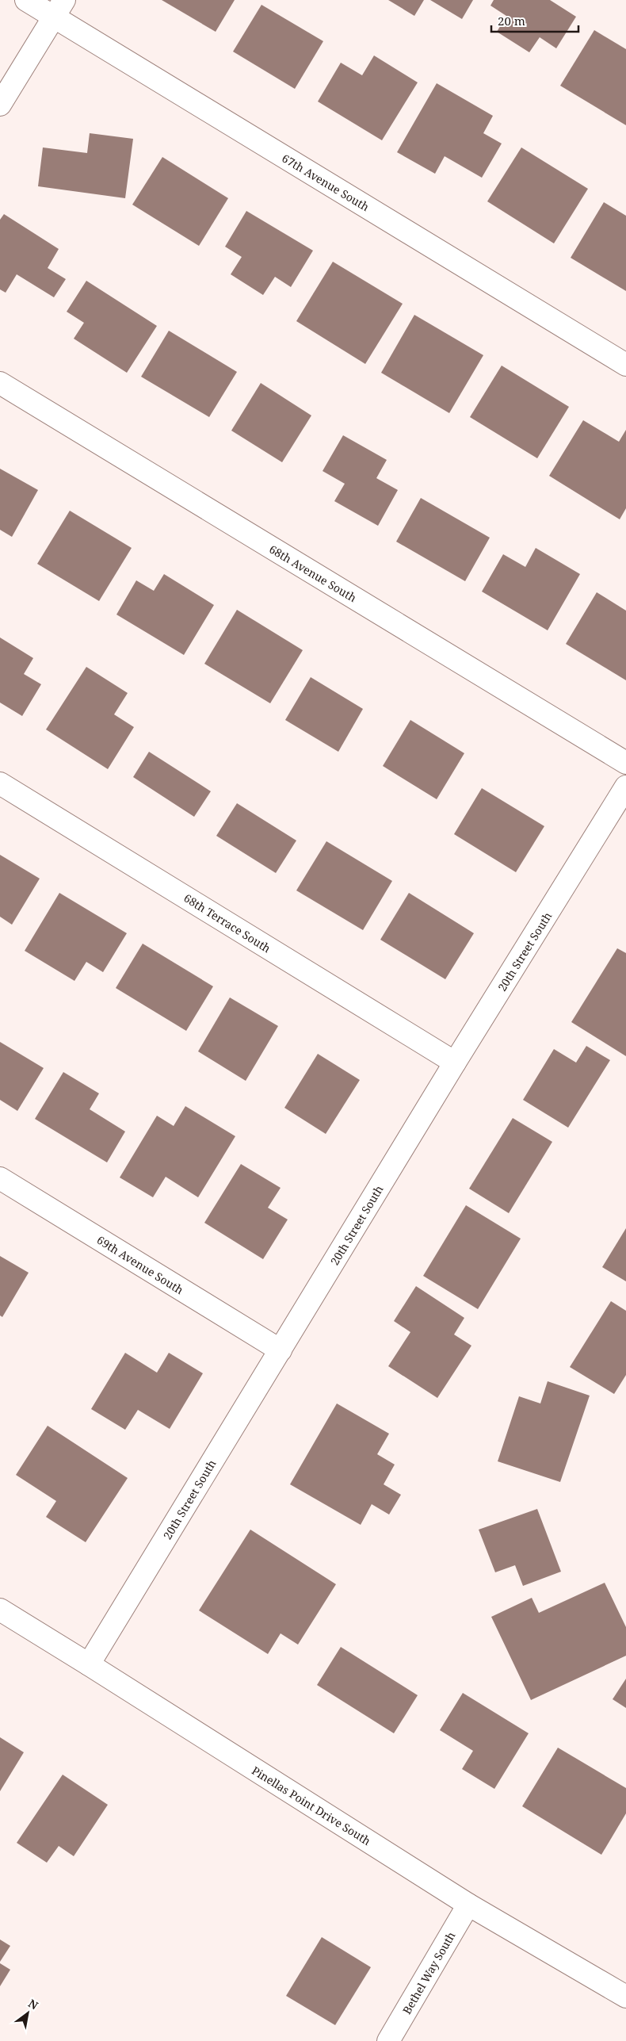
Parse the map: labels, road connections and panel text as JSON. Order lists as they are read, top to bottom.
{
  "streets": {
    "street": [
      "67th Avenue South",
      "68th Avenue South",
      "68th Terrace South",
      "20th Street South",
      "69th Avenue South",
      "Pinellas Point Drive South",
      "Bethel Way South"
    ]
  },
  "crossings": [
    ["68th Terrace South", "20th Street South"],
    ["20th Street South", "69th Avenue South"],
    ["20th Street South", "Pinellas Point Drive South"],
    ["Pinellas Point Drive South", "Bethel Way South"]
  ],
  "scale_bar": "20 m",
  "north": "top right"
}
